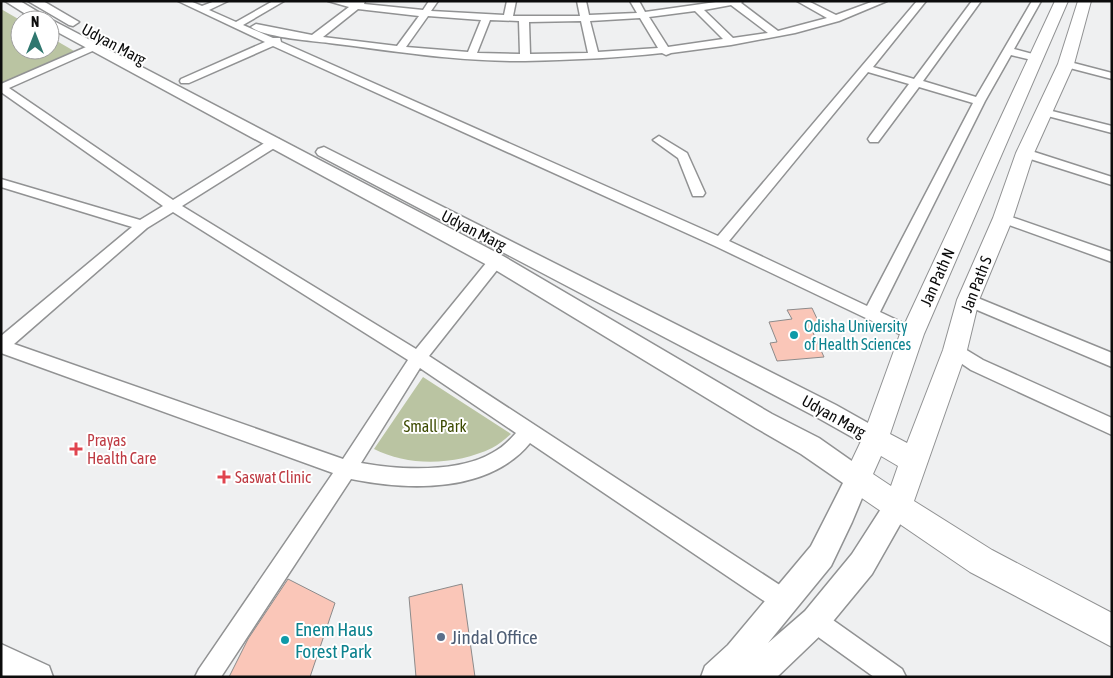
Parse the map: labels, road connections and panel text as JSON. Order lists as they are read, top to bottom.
{
  "streets": {
    "main road": ["Udyan Marg", "Jan Path N", "Jan Path S"]
  },
  "crossings": [
    ["Udyan Marg", "Jan Path N"],
    ["Udyan Marg", "Jan Path S"]
  ],
  "parks": ["Small Park"],
  "places": {
    "other": ["Odisha University of Health Sciences", "Jindal Office", "Enem Haus Forest Park"],
    "health": ["Prayas Health Care", "Saswat Clinic"]
  },
  "north": "top"
}
